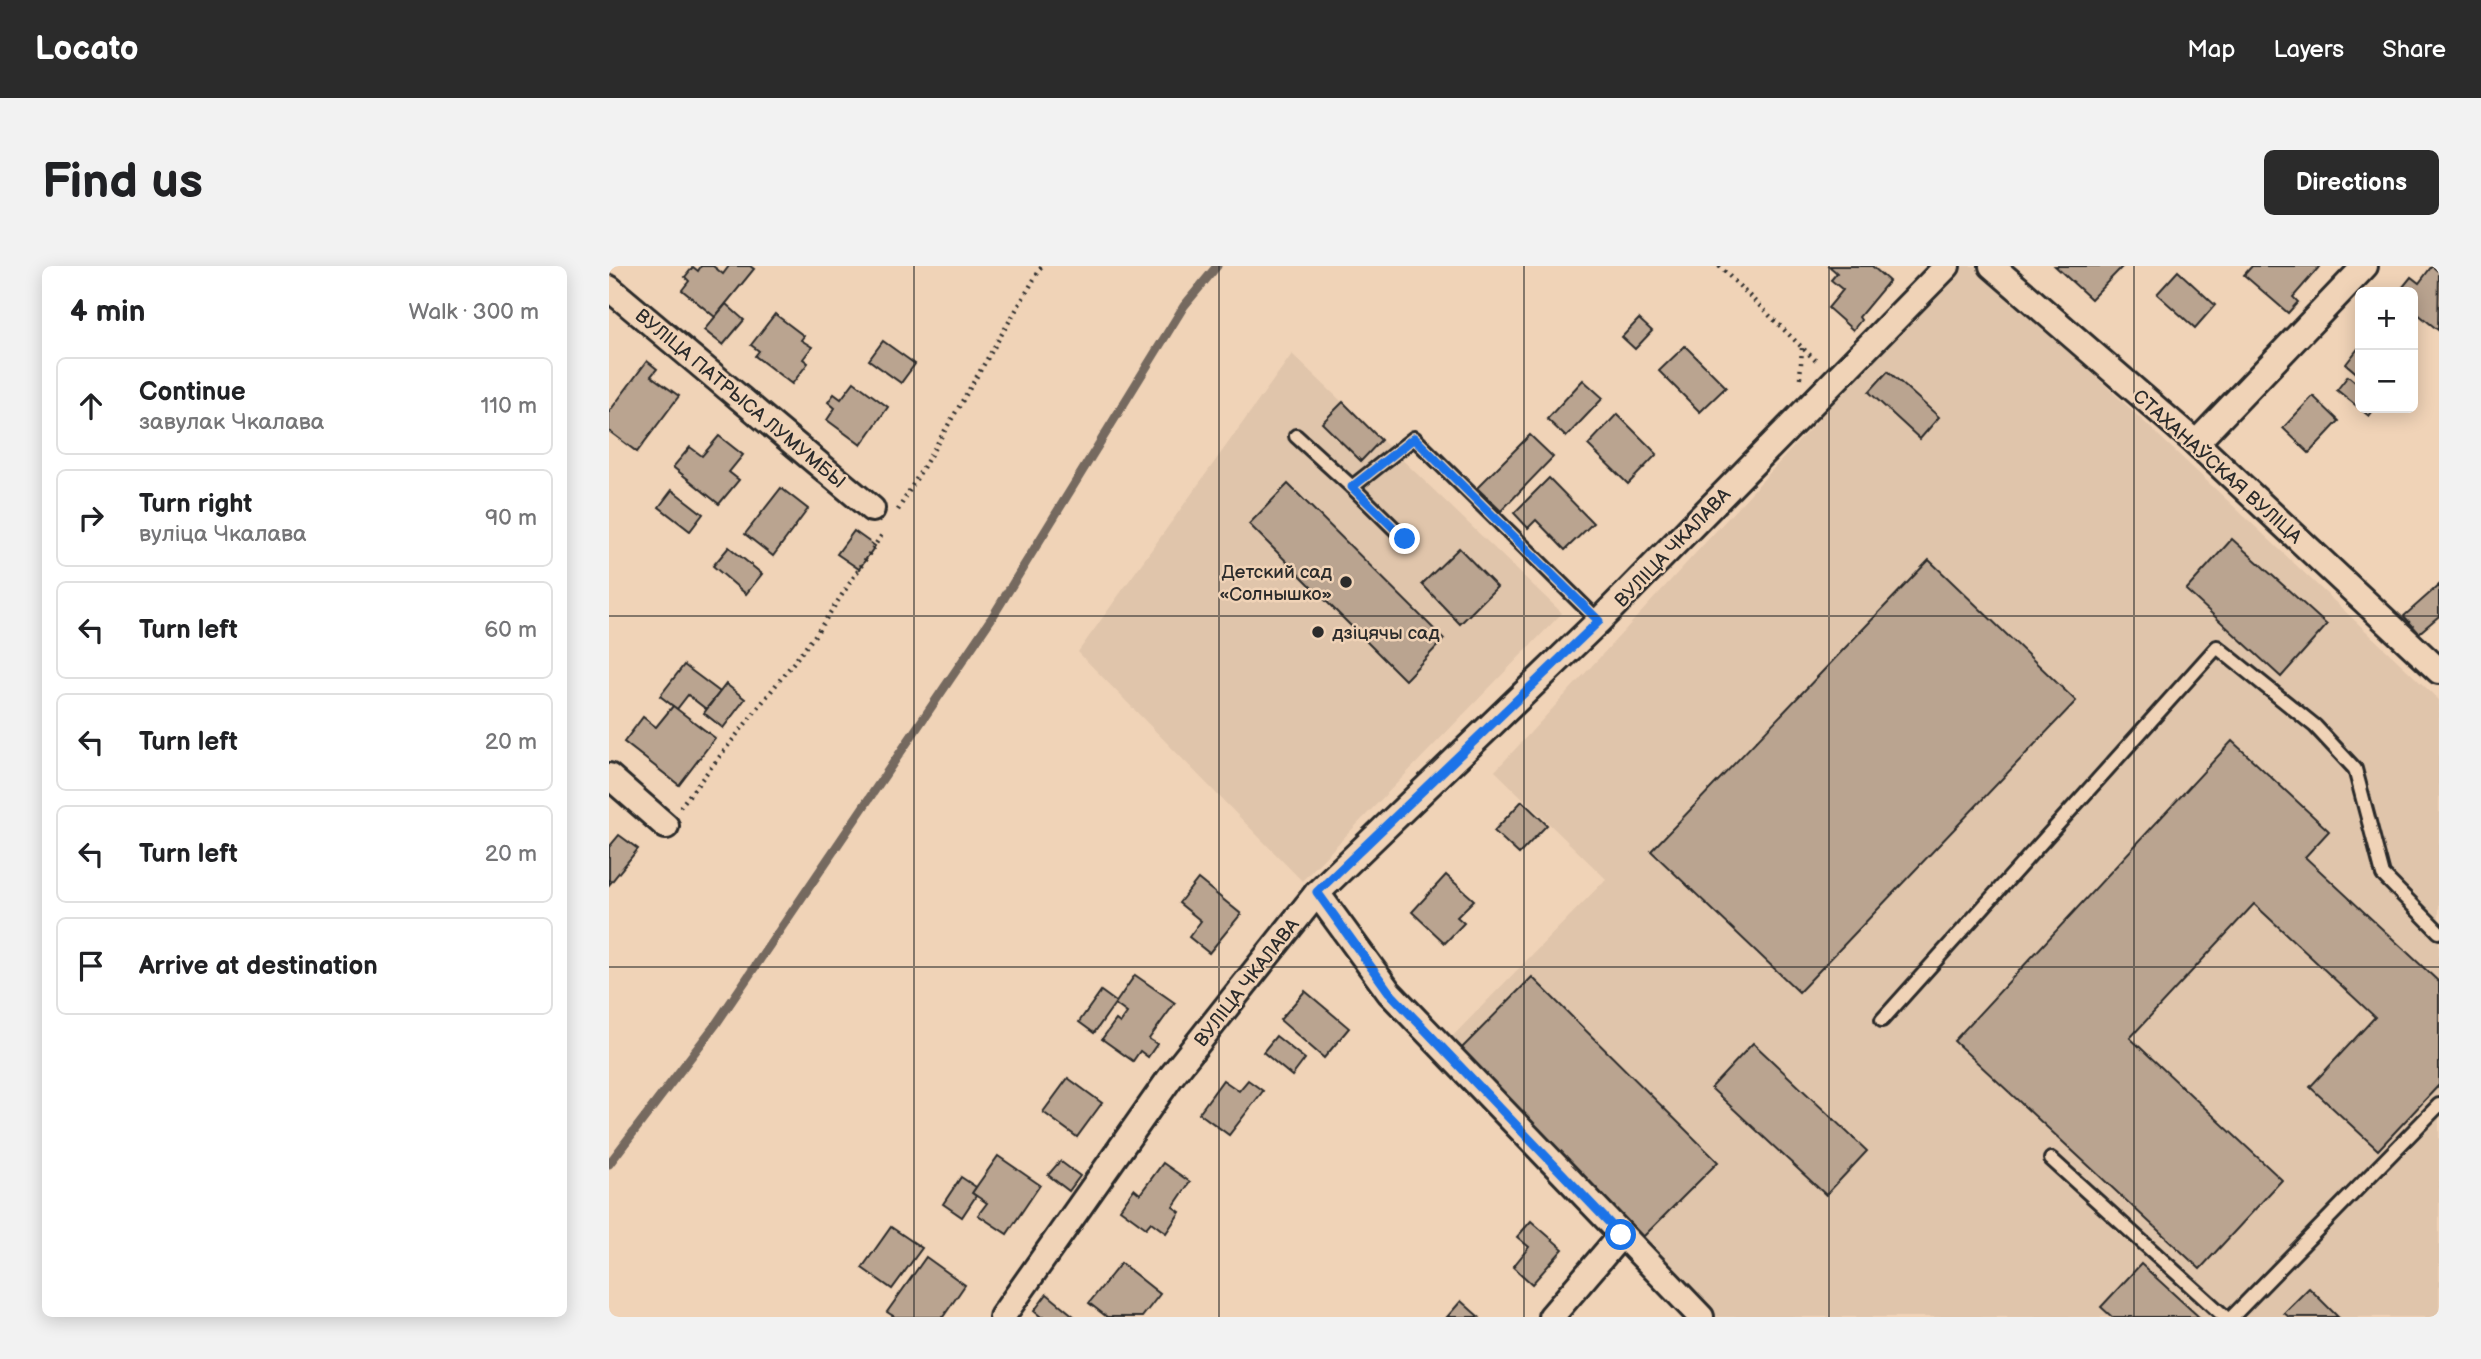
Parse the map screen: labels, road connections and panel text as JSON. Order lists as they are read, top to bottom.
{
  "streets": {
    "street": ["ВУЛІЦА ПАТРЫСА ЛУМУМБЫ", "СТАХАНАЎСКАЯ ВУЛІЦА", "ВУЛІЦА ЧКАЛАВА"]
  },
  "places": ["Детский сад «Солнышко»", "дзіцячы сад"],
  "page": {
    "header": "Locato",
    "nav": ["Map", "Layers", "Share"],
    "buttons": "Directions",
    "title": "Find us",
    "heading": ["4 min", "Walk · 300 m"],
    "map_buttons": ["+", "−"],
    "list": [
      ["Continue", "завулак Чкалава", "110 m"],
      ["Turn right", "вуліца Чкалава", "90 m"],
      ["Turn left", "60 m"],
      ["Turn left", "20 m"],
      ["Turn left", "20 m"],
      "Arrive at destination"
    ]
  }
}
